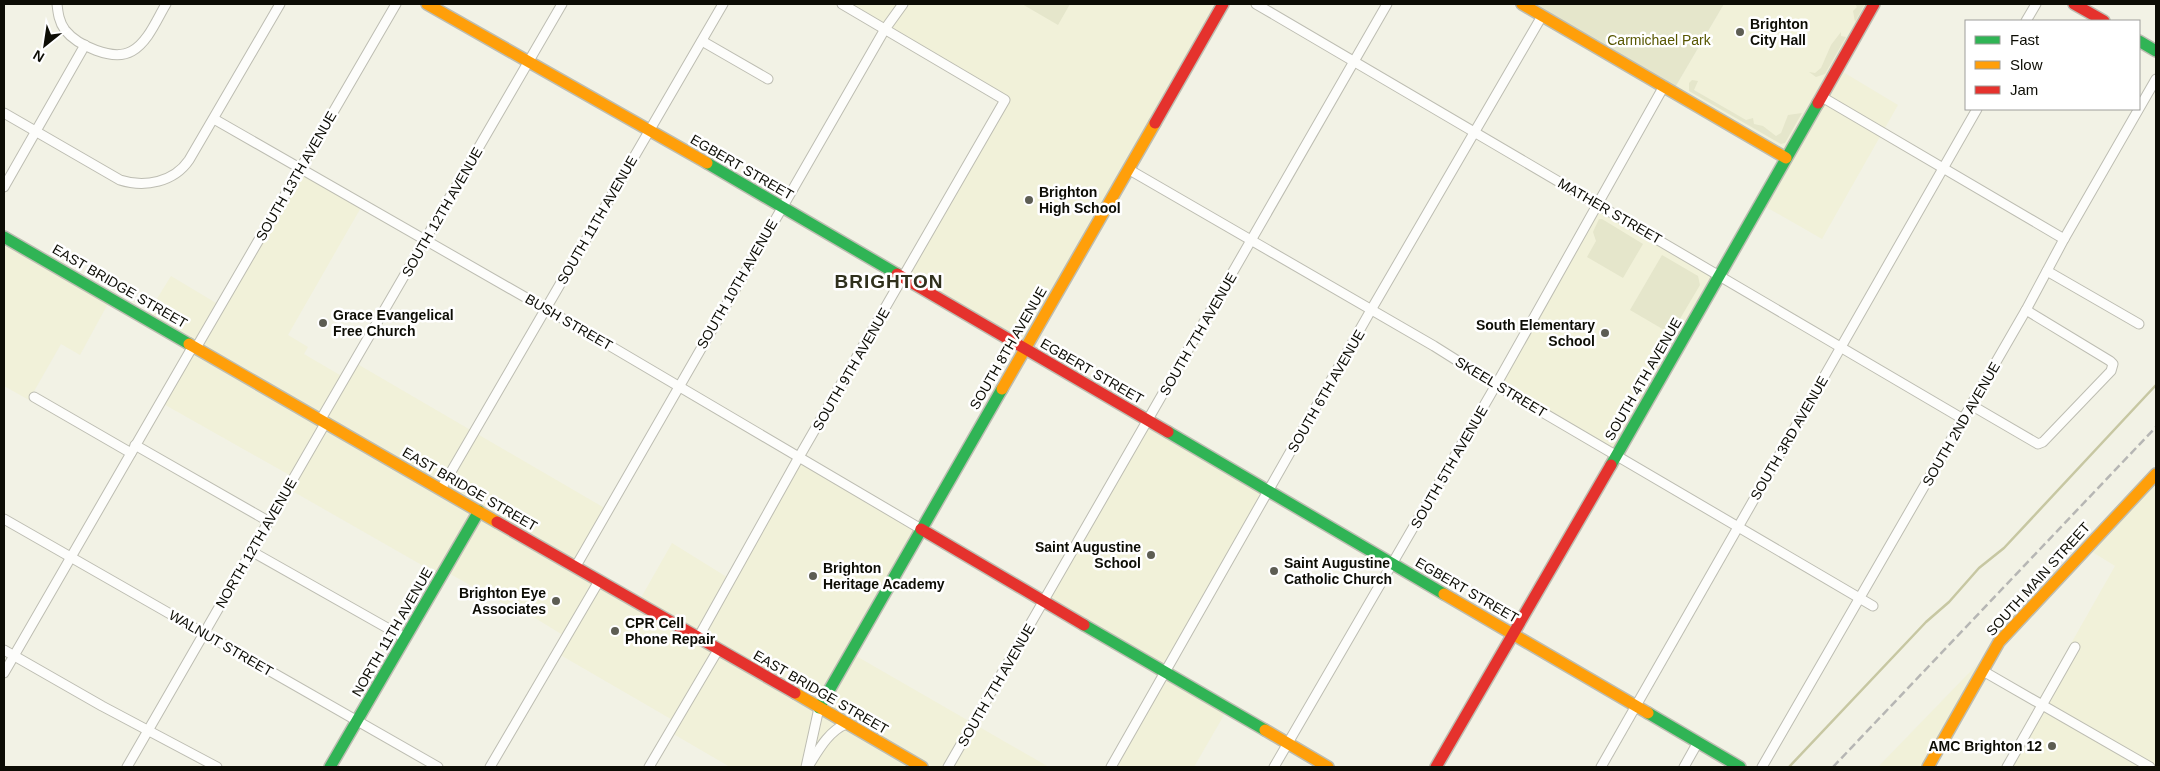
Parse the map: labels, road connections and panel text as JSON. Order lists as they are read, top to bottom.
{
  "streets": {
    "street": [
      "EGBERT STREET",
      "SOUTH 13TH AVENUE",
      "MATHER STREET",
      "SOUTH 12TH AVENUE",
      "SOUTH 11TH AVENUE",
      "SOUTH 10TH AVENUE",
      "EAST BRIDGE STREET",
      "BUSH STREET",
      "SOUTH 7TH AVENUE",
      "SOUTH 8TH AVENUE",
      "SOUTH 9TH AVENUE",
      "SOUTH 4TH AVENUE",
      "SKEEL STREET",
      "SOUTH 6TH AVENUE",
      "SOUTH 2ND AVENUE",
      "SOUTH 3RD AVENUE",
      "SOUTH 5TH AVENUE",
      "NORTH 12TH AVENUE",
      "SOUTH MAIN STREET",
      "NORTH 11TH AVENUE",
      "WALNUT STREET"
    ]
  },
  "crossings": [
    ["EGBERT STREET", "SOUTH 12TH AVENUE"],
    ["EGBERT STREET", "SOUTH 11TH AVENUE"],
    ["EGBERT STREET", "SOUTH 10TH AVENUE"],
    ["EGBERT STREET", "SOUTH 7TH AVENUE"],
    ["EGBERT STREET", "SOUTH 8TH AVENUE"],
    ["EGBERT STREET", "SOUTH 9TH AVENUE"],
    ["EGBERT STREET", "SOUTH 4TH AVENUE"],
    ["EGBERT STREET", "SOUTH 6TH AVENUE"],
    ["EGBERT STREET", "SOUTH 3RD AVENUE"],
    ["EGBERT STREET", "SOUTH 5TH AVENUE"],
    ["SOUTH 13TH AVENUE", "EAST BRIDGE STREET"],
    ["SOUTH 13TH AVENUE", "BUSH STREET"],
    ["SOUTH 13TH AVENUE", "WALNUT STREET"],
    ["MATHER STREET", "SOUTH 7TH AVENUE"],
    ["MATHER STREET", "SOUTH 4TH AVENUE"],
    ["MATHER STREET", "SOUTH 6TH AVENUE"],
    ["MATHER STREET", "SOUTH 2ND AVENUE"],
    ["MATHER STREET", "SOUTH 3RD AVENUE"],
    ["MATHER STREET", "SOUTH 5TH AVENUE"],
    ["SOUTH 12TH AVENUE", "EAST BRIDGE STREET"],
    ["SOUTH 12TH AVENUE", "BUSH STREET"],
    ["SOUTH 12TH AVENUE", "NORTH 12TH AVENUE"],
    ["SOUTH 11TH AVENUE", "EAST BRIDGE STREET"],
    ["SOUTH 11TH AVENUE", "BUSH STREET"],
    ["SOUTH 10TH AVENUE", "EAST BRIDGE STREET"],
    ["SOUTH 10TH AVENUE", "BUSH STREET"],
    ["SOUTH 10TH AVENUE", "SOUTH 9TH AVENUE"],
    ["EAST BRIDGE STREET", "SOUTH 8TH AVENUE"],
    ["EAST BRIDGE STREET", "SOUTH 9TH AVENUE"],
    ["EAST BRIDGE STREET", "NORTH 12TH AVENUE"],
    ["EAST BRIDGE STREET", "NORTH 11TH AVENUE"],
    ["BUSH STREET", "SOUTH 8TH AVENUE"],
    ["BUSH STREET", "SOUTH 9TH AVENUE"],
    ["SOUTH 7TH AVENUE", "SKEEL STREET"],
    ["SOUTH 8TH AVENUE", "SKEEL STREET"],
    ["SOUTH 4TH AVENUE", "SKEEL STREET"],
    ["SKEEL STREET", "SOUTH 6TH AVENUE"],
    ["SKEEL STREET", "SOUTH 2ND AVENUE"],
    ["SKEEL STREET", "SOUTH 3RD AVENUE"],
    ["SKEEL STREET", "SOUTH 5TH AVENUE"],
    ["NORTH 12TH AVENUE", "WALNUT STREET"],
    ["NORTH 11TH AVENUE", "WALNUT STREET"]
  ],
  "districts": ["BRIGHTON"],
  "parks": ["Carmichael Park"],
  "places": [
    "Brighton City Hall",
    "Brighton High School",
    "Grace Evangelical Free Church",
    "South Elementary School",
    "Saint Augustine School",
    "Saint Augustine Catholic Church",
    "Brighton Heritage Academy",
    "Brighton Eye Associates",
    "CPR Cell Phone Repair",
    "AMC Brighton 12"
  ],
  "legend": ["Fast", "Slow", "Jam"],
  "north": "bottom left"
}
